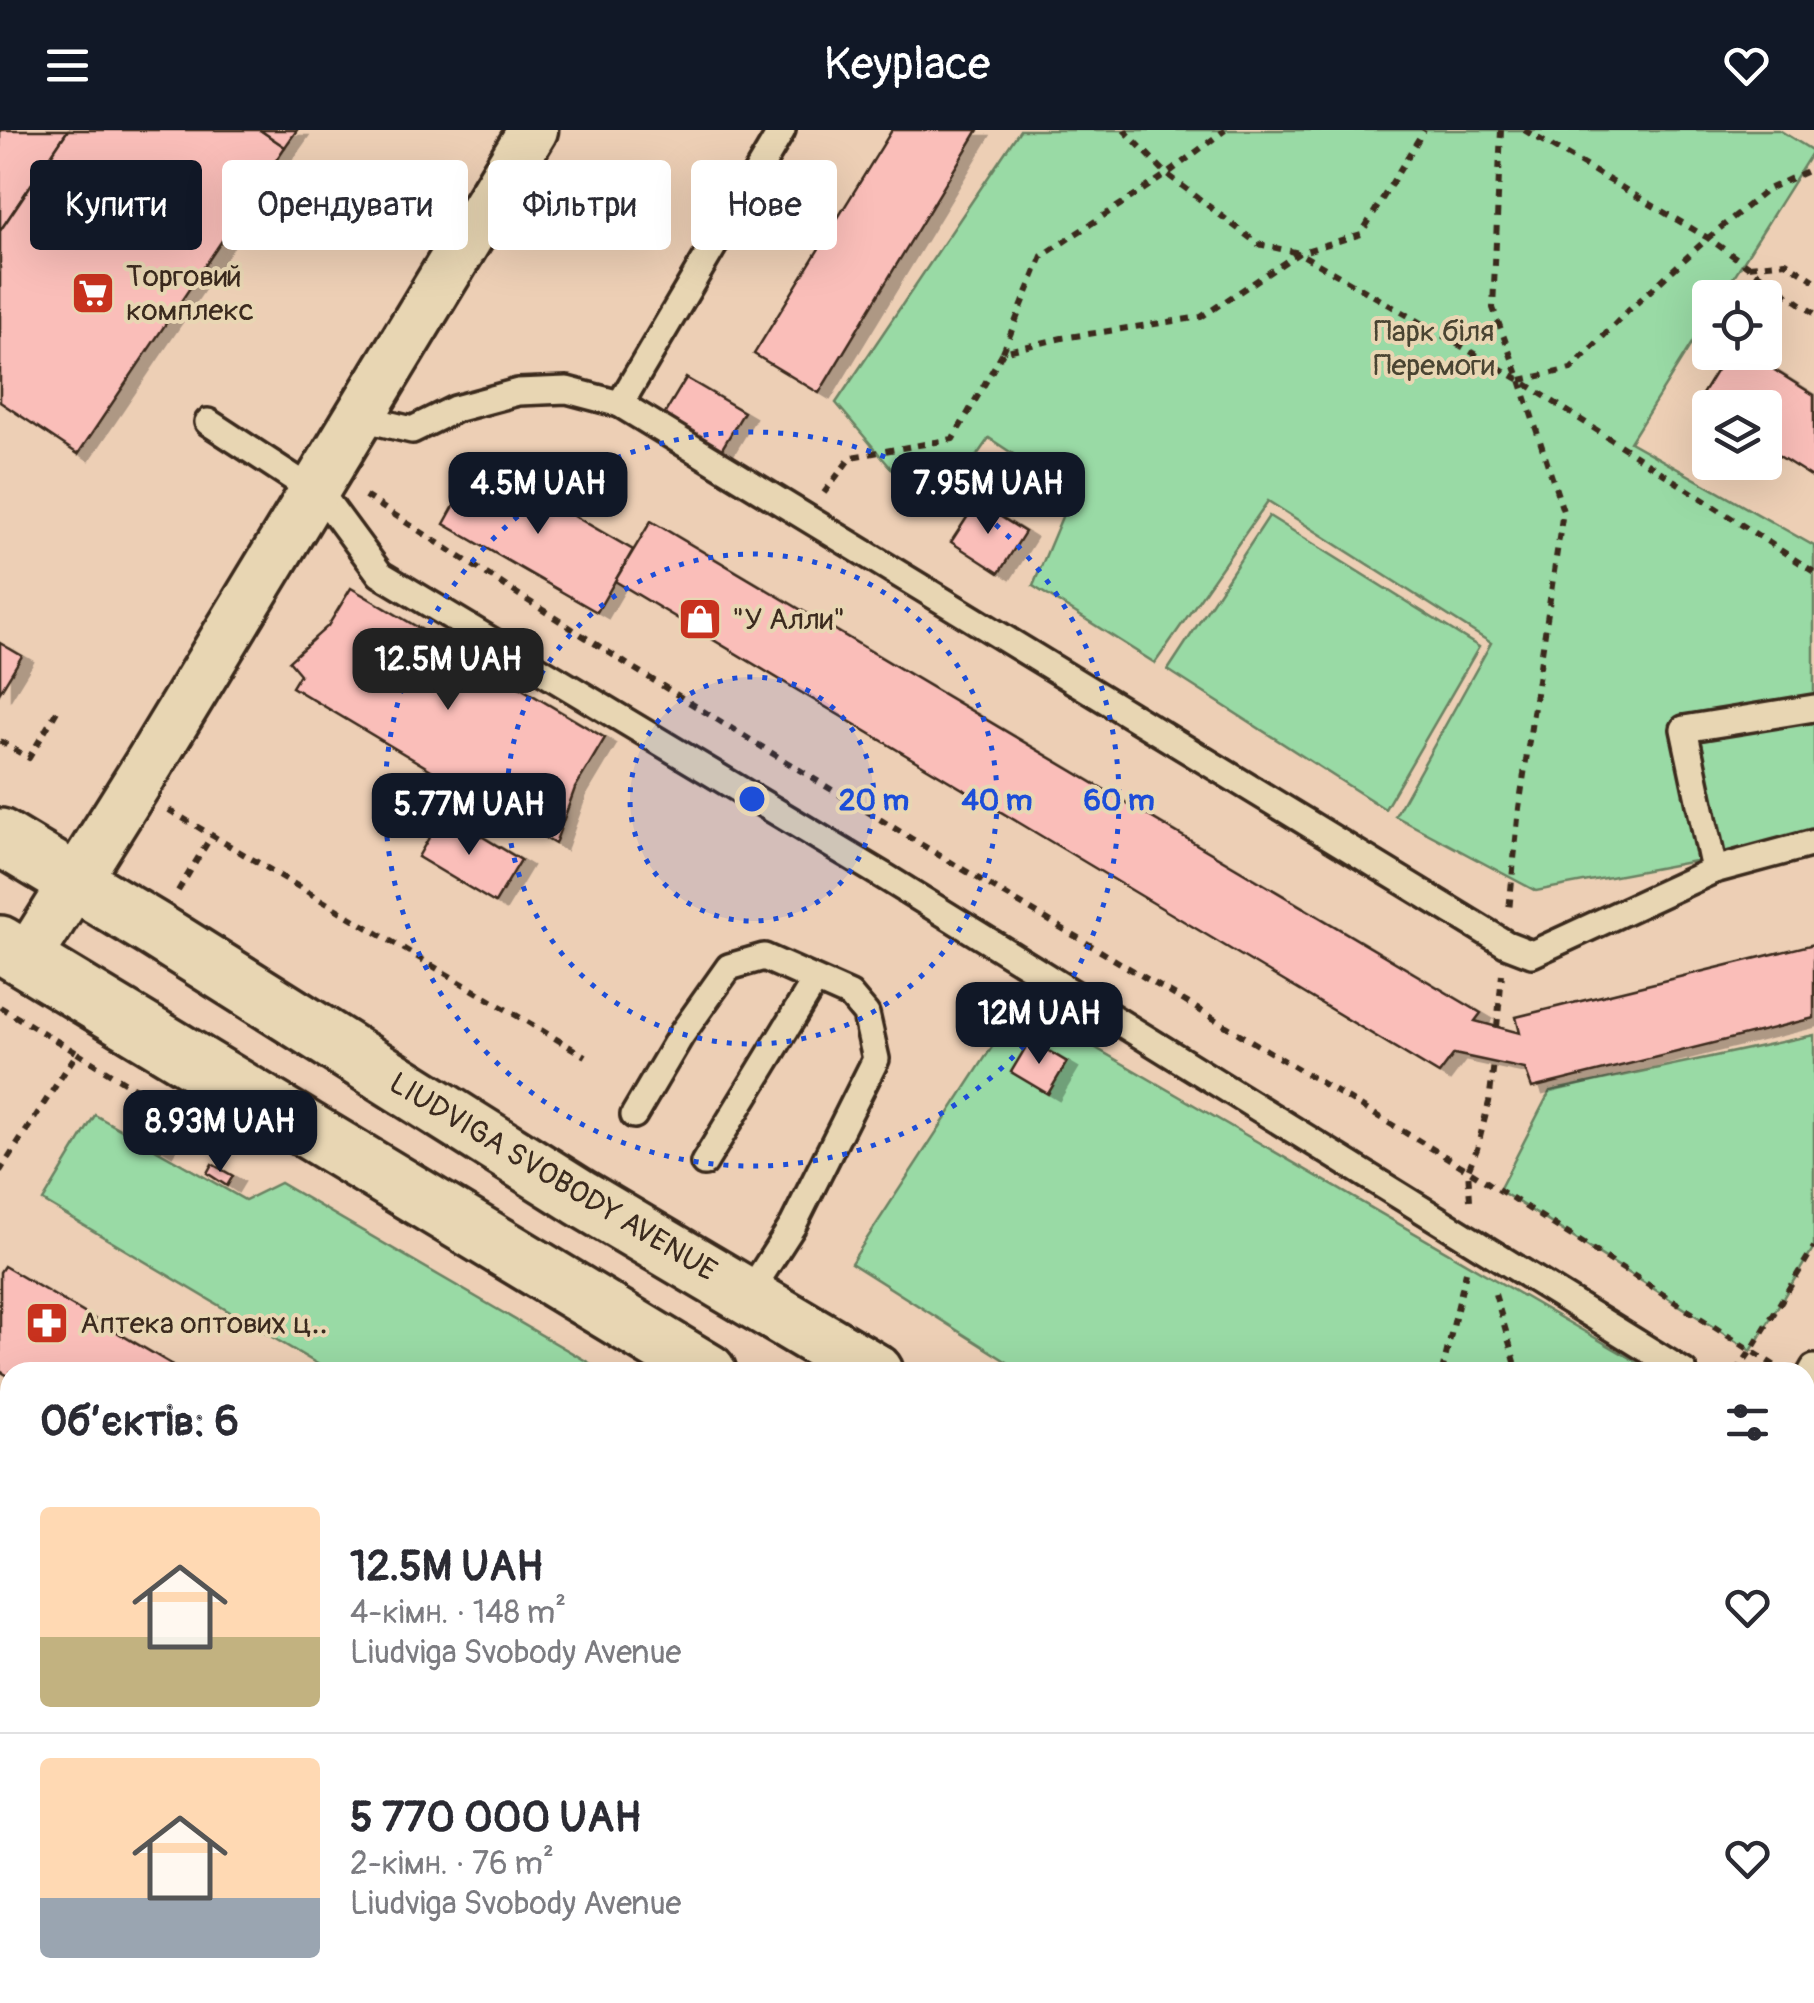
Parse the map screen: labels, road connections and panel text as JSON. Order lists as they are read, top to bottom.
{
  "streets": {
    "main road": ["LIUDVIGA SVOBODY AVENUE"]
  },
  "parks": ["Парк біля Перемоги"],
  "places": {
    "supermarket": ["Торговий комплекс"],
    "shop": ["\"У Алли\""],
    "pharmacy": ["Аптека оптових ц‥"]
  },
  "page": {
    "header": "Keyplace",
    "chip": [
      "Купити",
      "Орендувати",
      "Фільтри",
      "Нове"
    ],
    "price": [
      "4.5M UAH",
      "7.95M UAH",
      "12.5M UAH",
      "5.77M UAH",
      "12M UAH",
      "8.93M UAH"
    ],
    "heading": "Об’єктів: 6",
    "list": [
      {
        "name": "12.5M UAH",
        "note": "4-кімн. · 148 m² · Liudviga Svobody Avenue"
      },
      {
        "name": "5 770 000 UAH",
        "note": "2-кімн. · 76 m² · Liudviga Svobody Avenue"
      }
    ]
  },
  "rings": ["20 m", "40 m", "60 m"]
}
